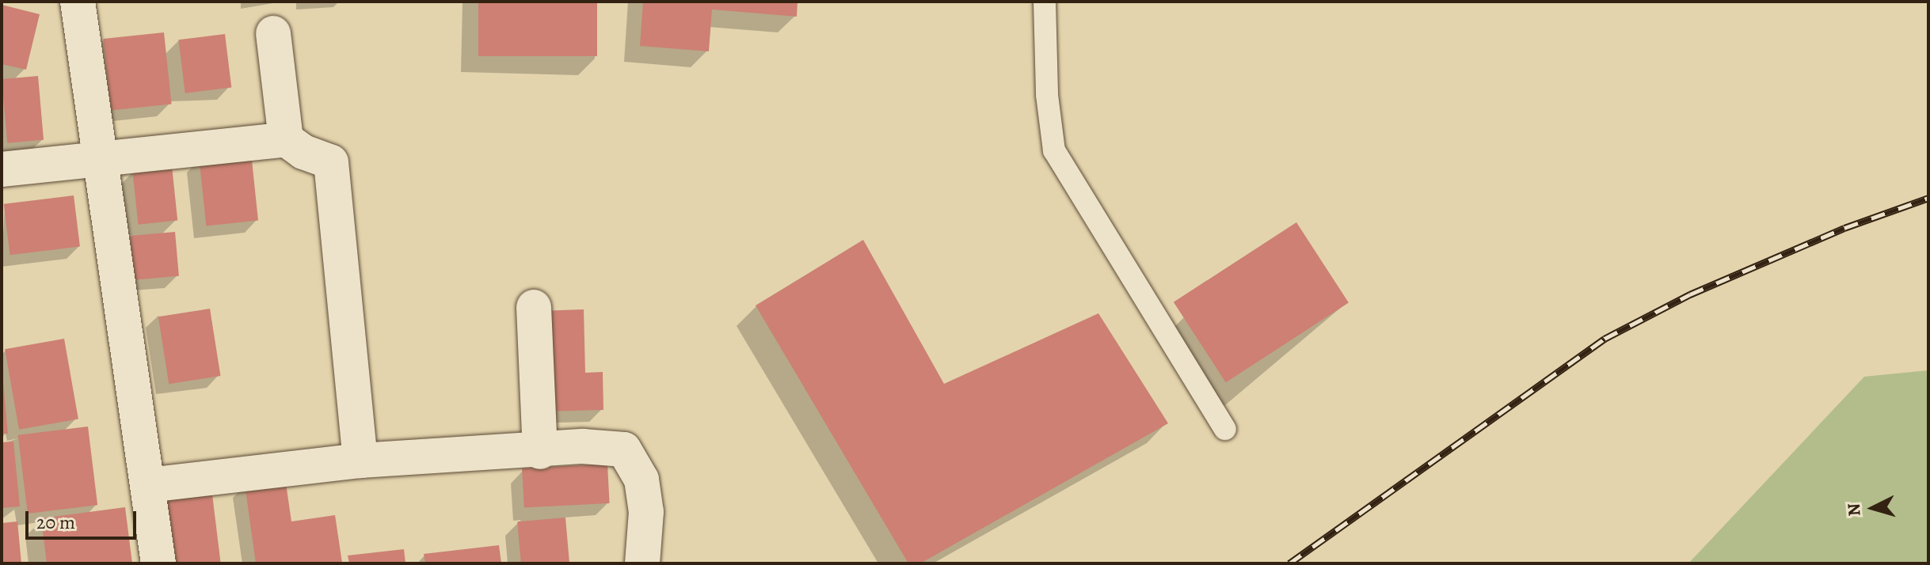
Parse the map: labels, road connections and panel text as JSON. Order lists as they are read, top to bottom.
{
  "scale_bar": "20 m",
  "north": "left"
}
